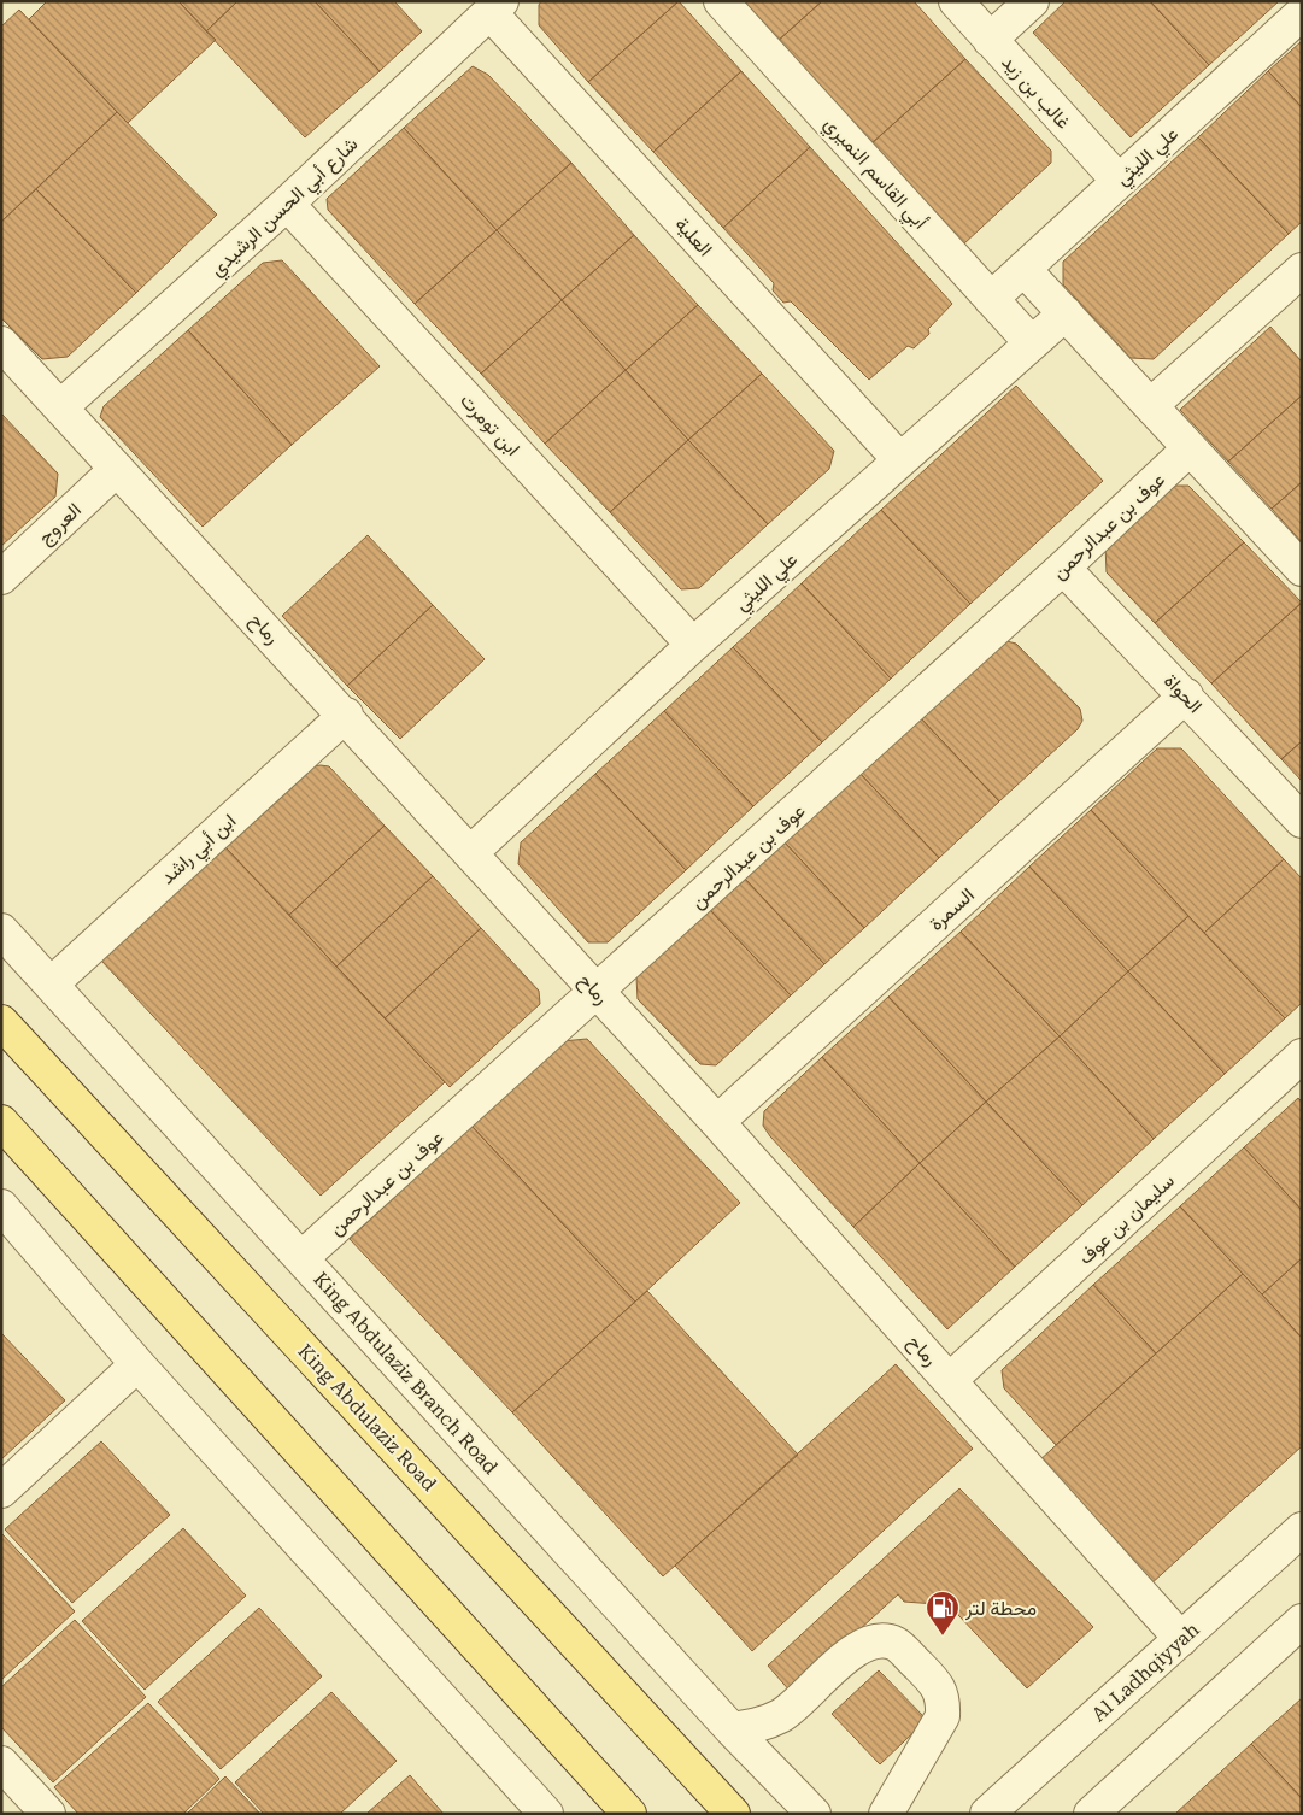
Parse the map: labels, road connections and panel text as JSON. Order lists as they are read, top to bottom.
{
  "streets": {
    "main road": ["King Abdulaziz Road"],
    "street": [
      "غالب بن زيد",
      "علي الليثي",
      "أبي القاسم النميري",
      "شارع أبي الحسن الرشيدي",
      "العلية",
      "ابن تومرت",
      "العروج",
      "عوف بن عبدالرحمن",
      "رماح",
      "الحواة",
      "ابن أبي راشد",
      "السمرة",
      "سليمان بن عوف",
      "King Abdulaziz Branch Road",
      "Al Ladhqiyyah"
    ]
  },
  "crossings": [
    ["غالب بن زيد", "علي الليثي"],
    ["علي الليثي", "أبي القاسم النميري"],
    ["علي الليثي", "العلية"],
    ["علي الليثي", "ابن تومرت"],
    ["علي الليثي", "رماح"],
    ["شارع أبي الحسن الرشيدي", "العلية"],
    ["شارع أبي الحسن الرشيدي", "ابن تومرت"],
    ["شارع أبي الحسن الرشيدي", "رماح"],
    ["العروج", "رماح"],
    ["عوف بن عبدالرحمن", "رماح"],
    ["عوف بن عبدالرحمن", "الحواة"],
    ["عوف بن عبدالرحمن", "King Abdulaziz Branch Road"],
    ["رماح", "ابن أبي راشد"],
    ["رماح", "السمرة"],
    ["رماح", "سليمان بن عوف"],
    ["رماح", "Al Ladhqiyyah"],
    ["الحواة", "السمرة"],
    ["ابن أبي راشد", "King Abdulaziz Branch Road"]
  ],
  "places": {
    "fuel station": ["محطة لتر"]
  }
}
